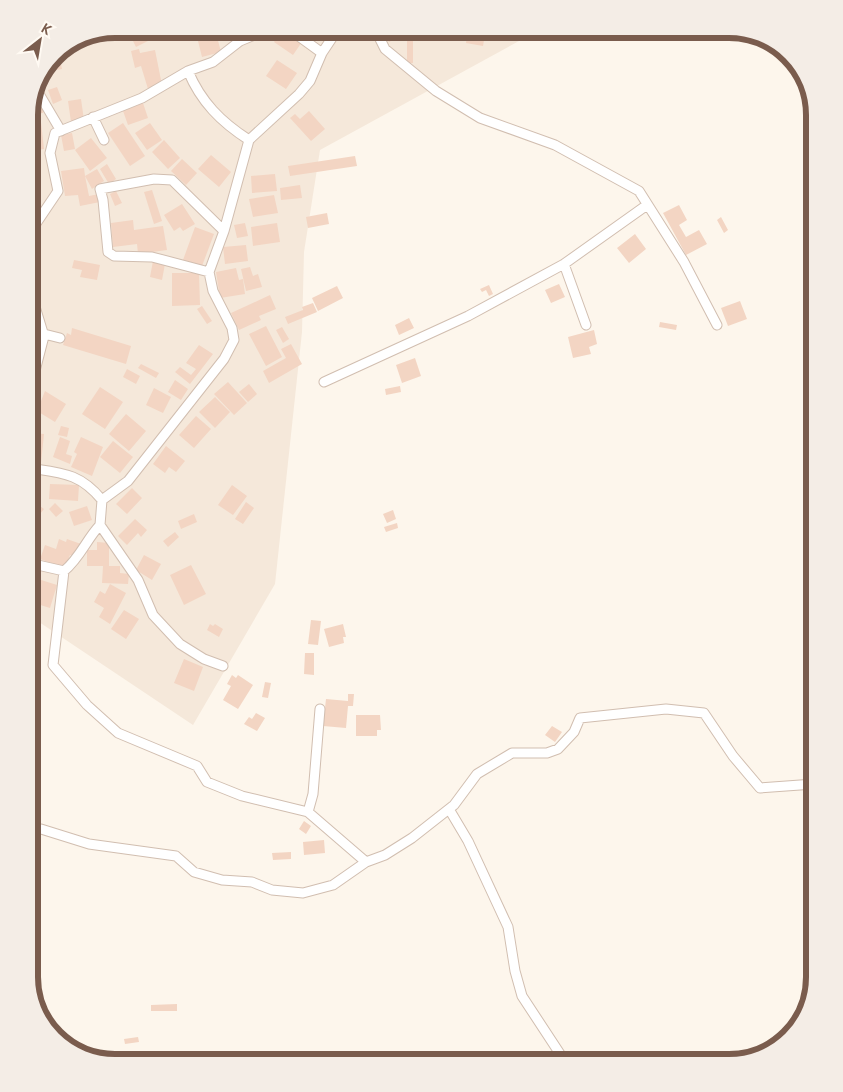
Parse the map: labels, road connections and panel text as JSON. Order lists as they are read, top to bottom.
{
  "north": "top right"
}
